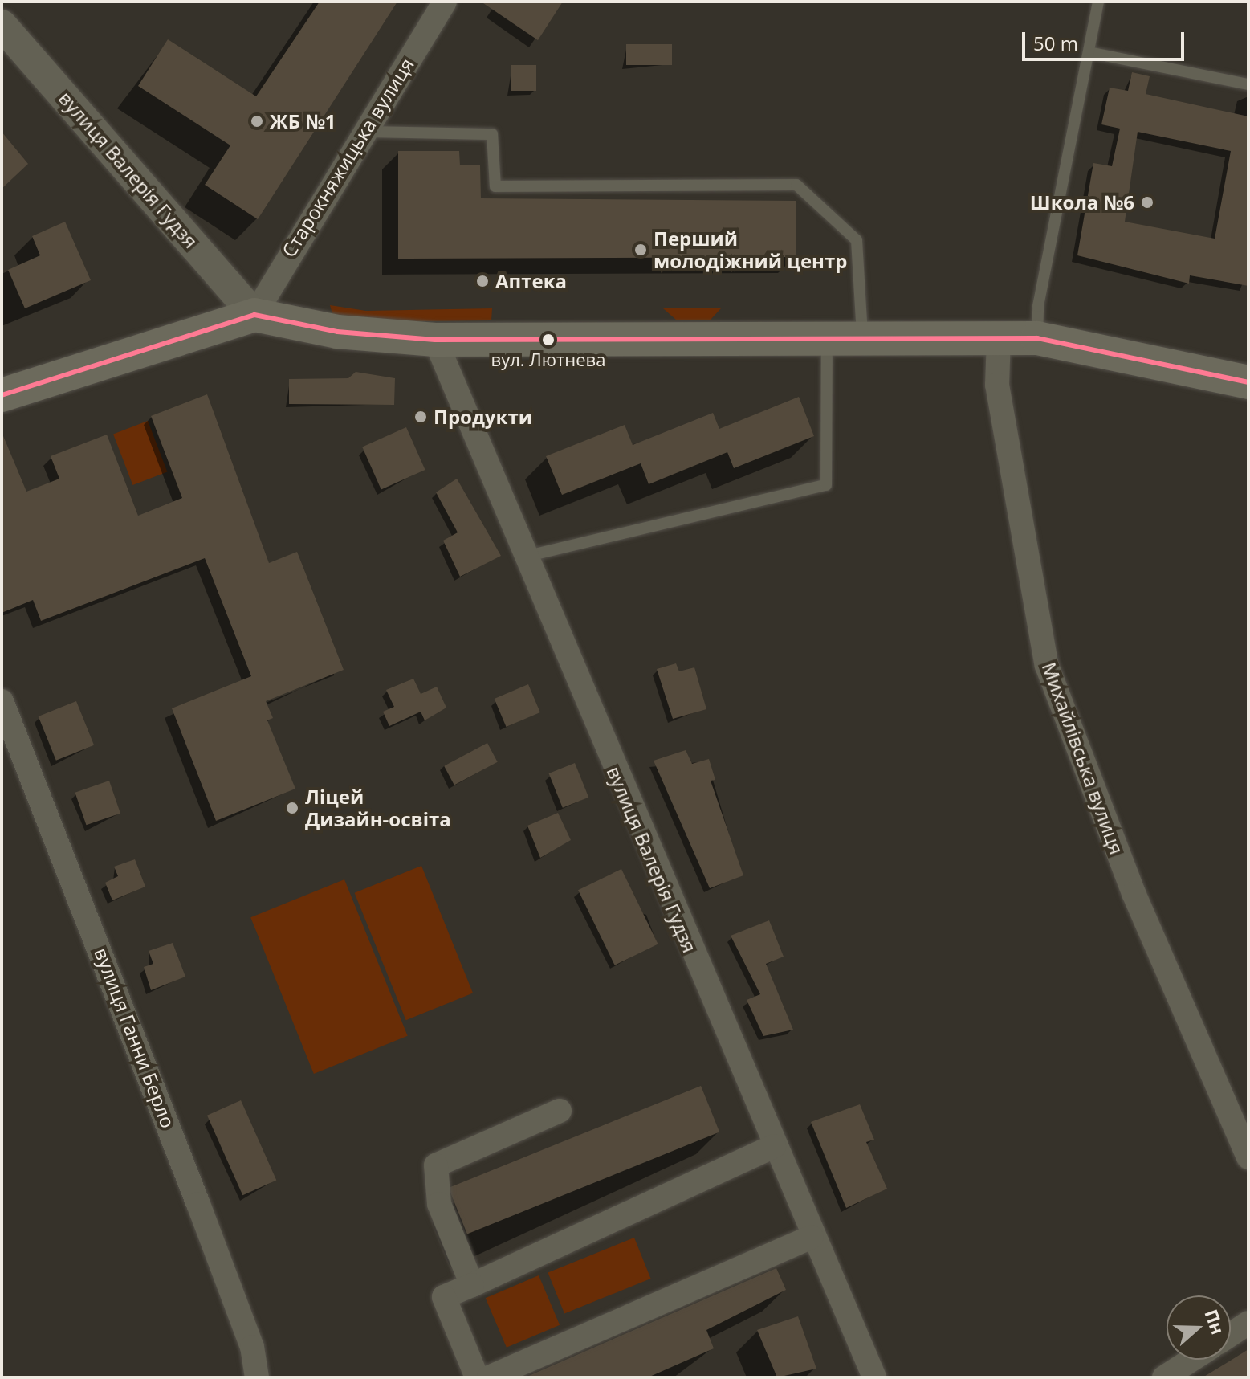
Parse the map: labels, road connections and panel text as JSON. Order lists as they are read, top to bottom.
{
  "streets": {
    "street": [
      "Старокняжицька вулиця",
      "вулиця Валерія Гудзя",
      "Михайлівська вулиця",
      "вулиця Ганни Берло"
    ]
  },
  "crossings": [
    ["Старокняжицька вулиця", "вулиця Валерія Гудзя"]
  ],
  "places": [
    "ЖБ №1",
    "Школа №6",
    "Перший молодіжний центр",
    "Аптека",
    "вул. Лютнева",
    "Продукти",
    "Ліцей Дизайн-освіта"
  ],
  "scale_bar": "50 m",
  "north": "right"
}
